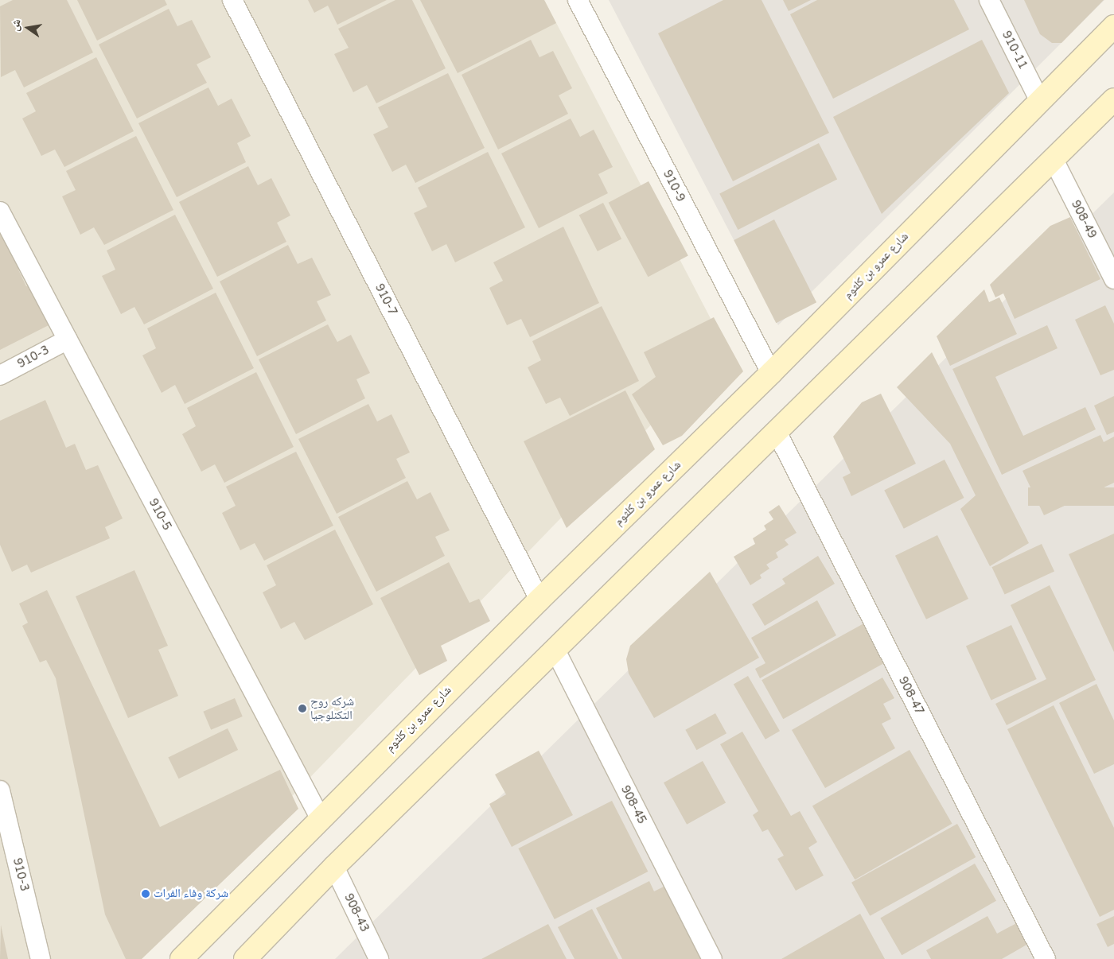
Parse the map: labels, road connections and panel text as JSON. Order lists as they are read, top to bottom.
{
  "streets": {
    "street": [
      "910-11",
      "910-9",
      "908-49",
      "شارع عمرو بن كلثوم",
      "910-7",
      "910-3",
      "910-5",
      "908-47",
      "908-45",
      "908-43"
    ]
  },
  "crossings": [
    ["910-11", "شارع عمرو بن كلثوم"],
    ["910-9", "شارع عمرو بن كلثوم"],
    ["شارع عمرو بن كلثوم", "910-7"],
    ["شارع عمرو بن كلثوم", "910-5"],
    ["910-3", "910-5"]
  ],
  "places": ["شركه روح التكنلوجيا", "شركة وفاء الفرات"],
  "north": "left"
}
